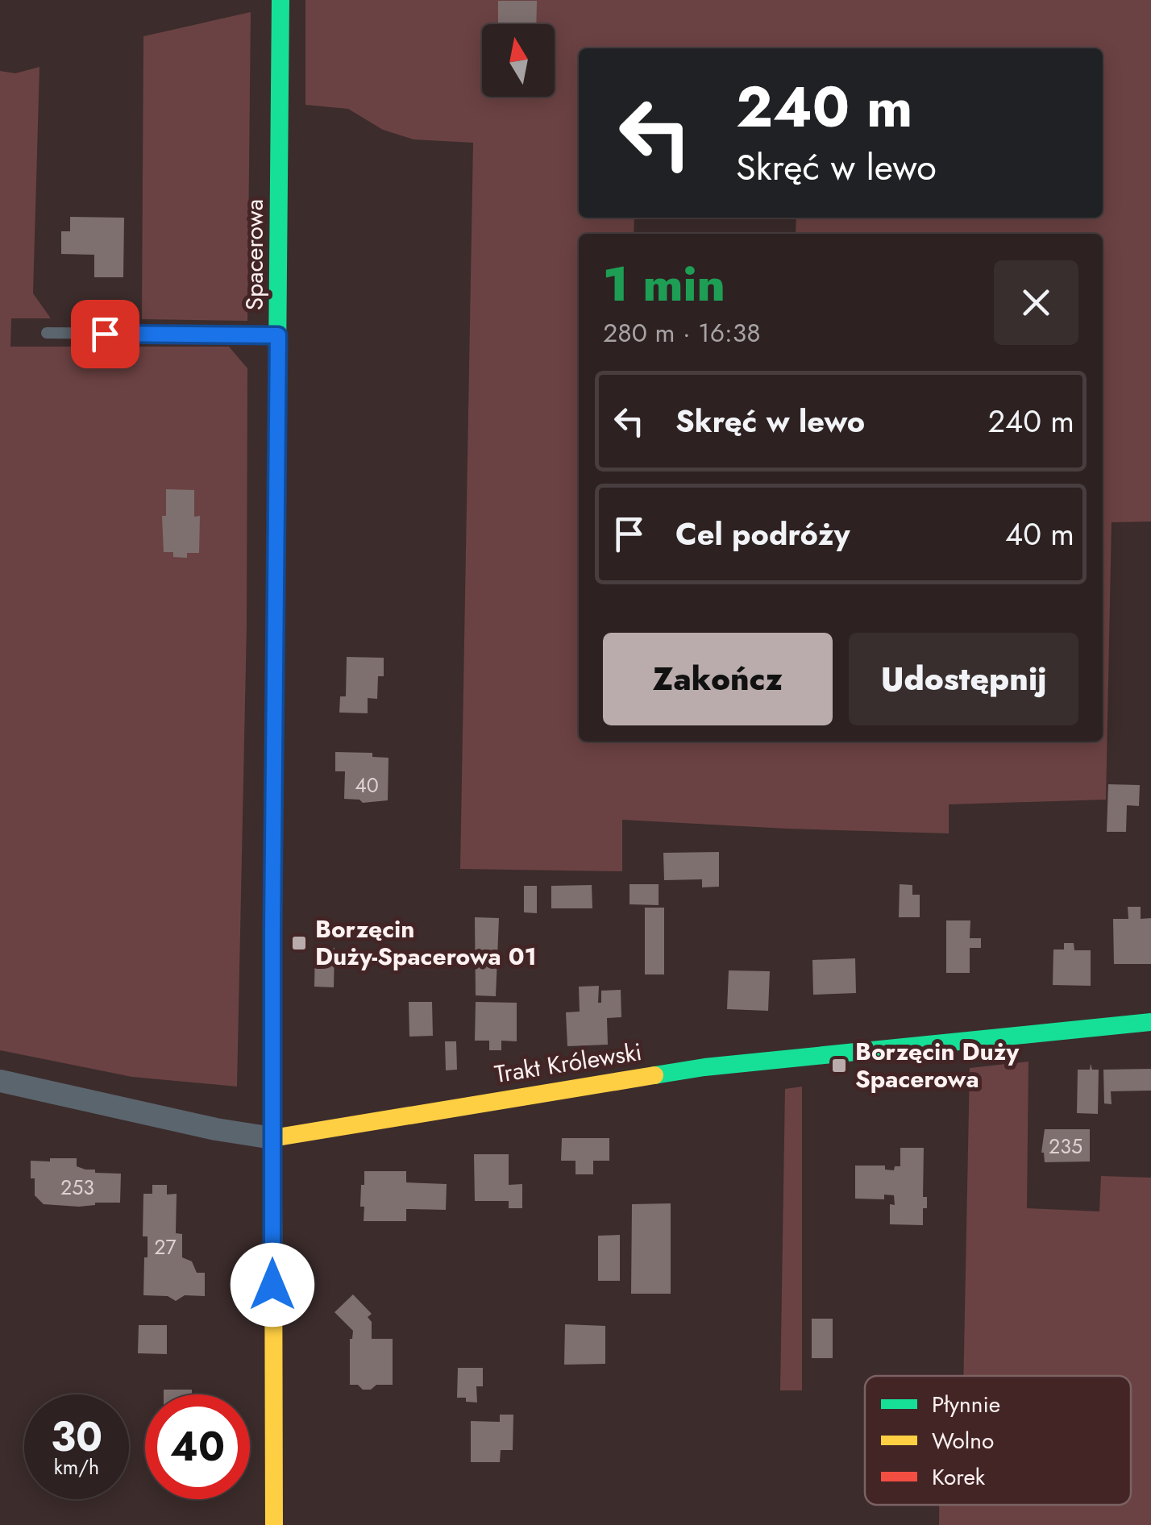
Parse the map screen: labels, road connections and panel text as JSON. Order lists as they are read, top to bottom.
{
  "streets": {
    "street": ["Spacerowa", "Trakt Królewski"]
  },
  "crossings": [
    ["Spacerowa", "Trakt Królewski"]
  ],
  "places": {
    "transit": ["Borzęcin Duży-Spacerowa 01", "Borzęcin Duży Spacerowa"]
  },
  "house_numbers": [
    "40",
    "235",
    "253",
    "27"
  ],
  "legend": ["Płynnie", "Wolno", "Korek"],
  "north": "top",
  "page": {
    "turn": ["240 m", "Skręć w lewo"],
    "heading": ["1 min", "280 m · 16:38"],
    "list": [
      {
        "name": "Skręć w lewo",
        "value": "240 m"
      },
      {
        "name": "Cel podróży",
        "value": "40 m"
      }
    ],
    "buttons": ["Zakończ", "Udostępnij"],
    "speed": "30 km/h",
    "limit": "40"
  }
}
